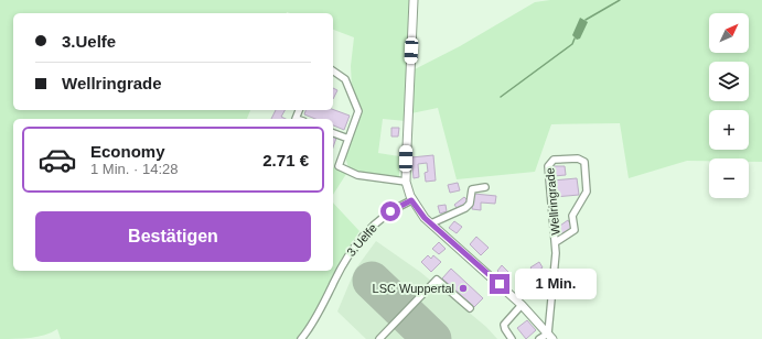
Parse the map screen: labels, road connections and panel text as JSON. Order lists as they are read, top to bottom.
{
  "streets": {
    "street": ["Wellringrade", "3.Uelfe"]
  },
  "places": ["LSC Wuppertal"],
  "north": "top right",
  "page": {
    "map_buttons": ["+", "−"],
    "banner": ["3.Uelfe", "Wellringrade"],
    "list": [
      {
        "name": "Economy",
        "note": "1 Min. · 14:28",
        "value": "2.71 €"
      }
    ],
    "buttons": "Bestätigen",
    "bubble": "1 Min."
  }
}
